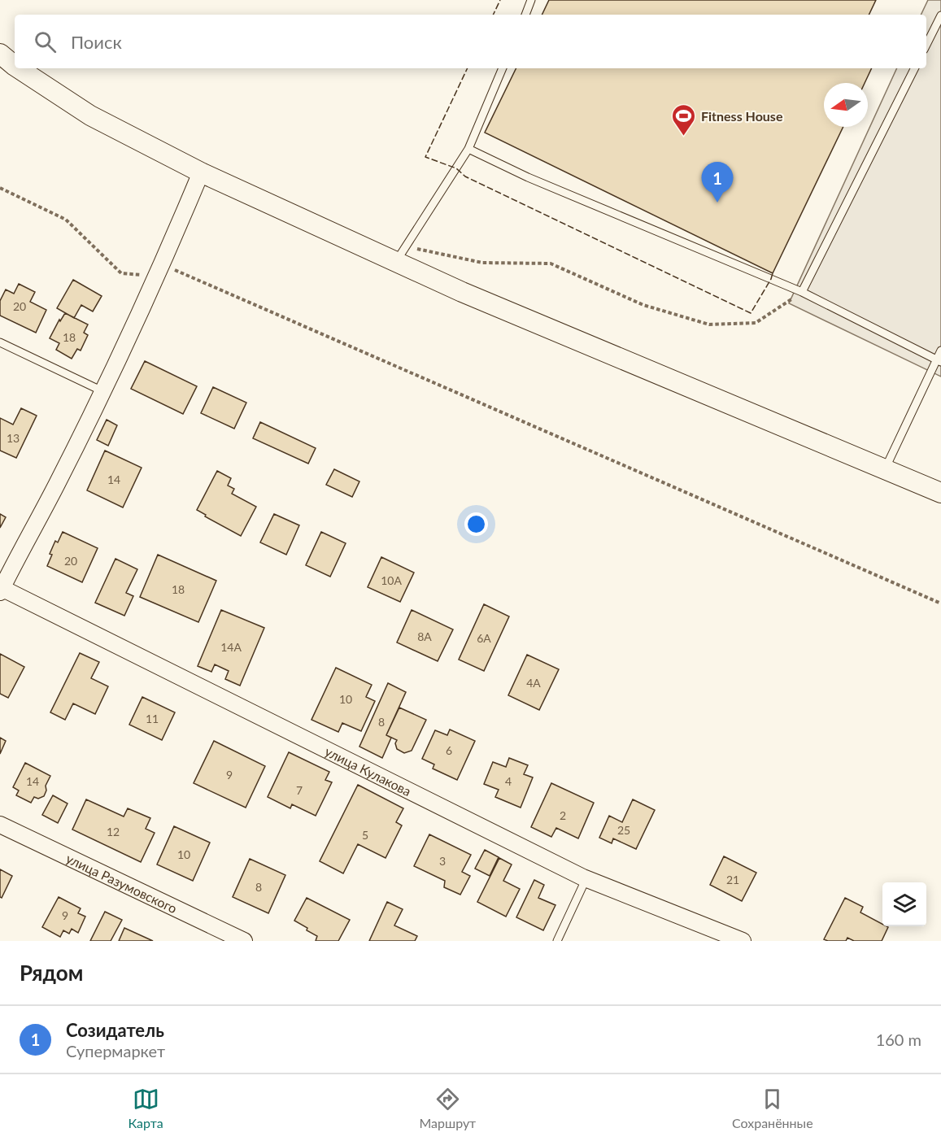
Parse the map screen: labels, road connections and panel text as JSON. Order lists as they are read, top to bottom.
{
  "streets": {
    "street": ["улица Кулакова", "улица Разумовского"]
  },
  "places": {
    "sports": ["Fitness House"]
  },
  "house_numbers": [
    "20",
    "18",
    "13",
    "14",
    "20",
    "10А",
    "18",
    "8А",
    "6А",
    "14А",
    "4А",
    "10",
    "11",
    "8",
    "6",
    "9",
    "14",
    "4",
    "7",
    "2",
    "25",
    "12",
    "5",
    "10",
    "3",
    "21",
    "8",
    "9"
  ],
  "north": "left",
  "page": {
    "search": "Поиск",
    "pins": "1",
    "heading": "Рядом",
    "list": [
      {
        "mark": "1",
        "name": "Созидатель",
        "note": "Супермаркет",
        "value": "160 m"
      }
    ],
    "nav": ["Карта", "Маршрут", "Сохранённые"]
  }
}
